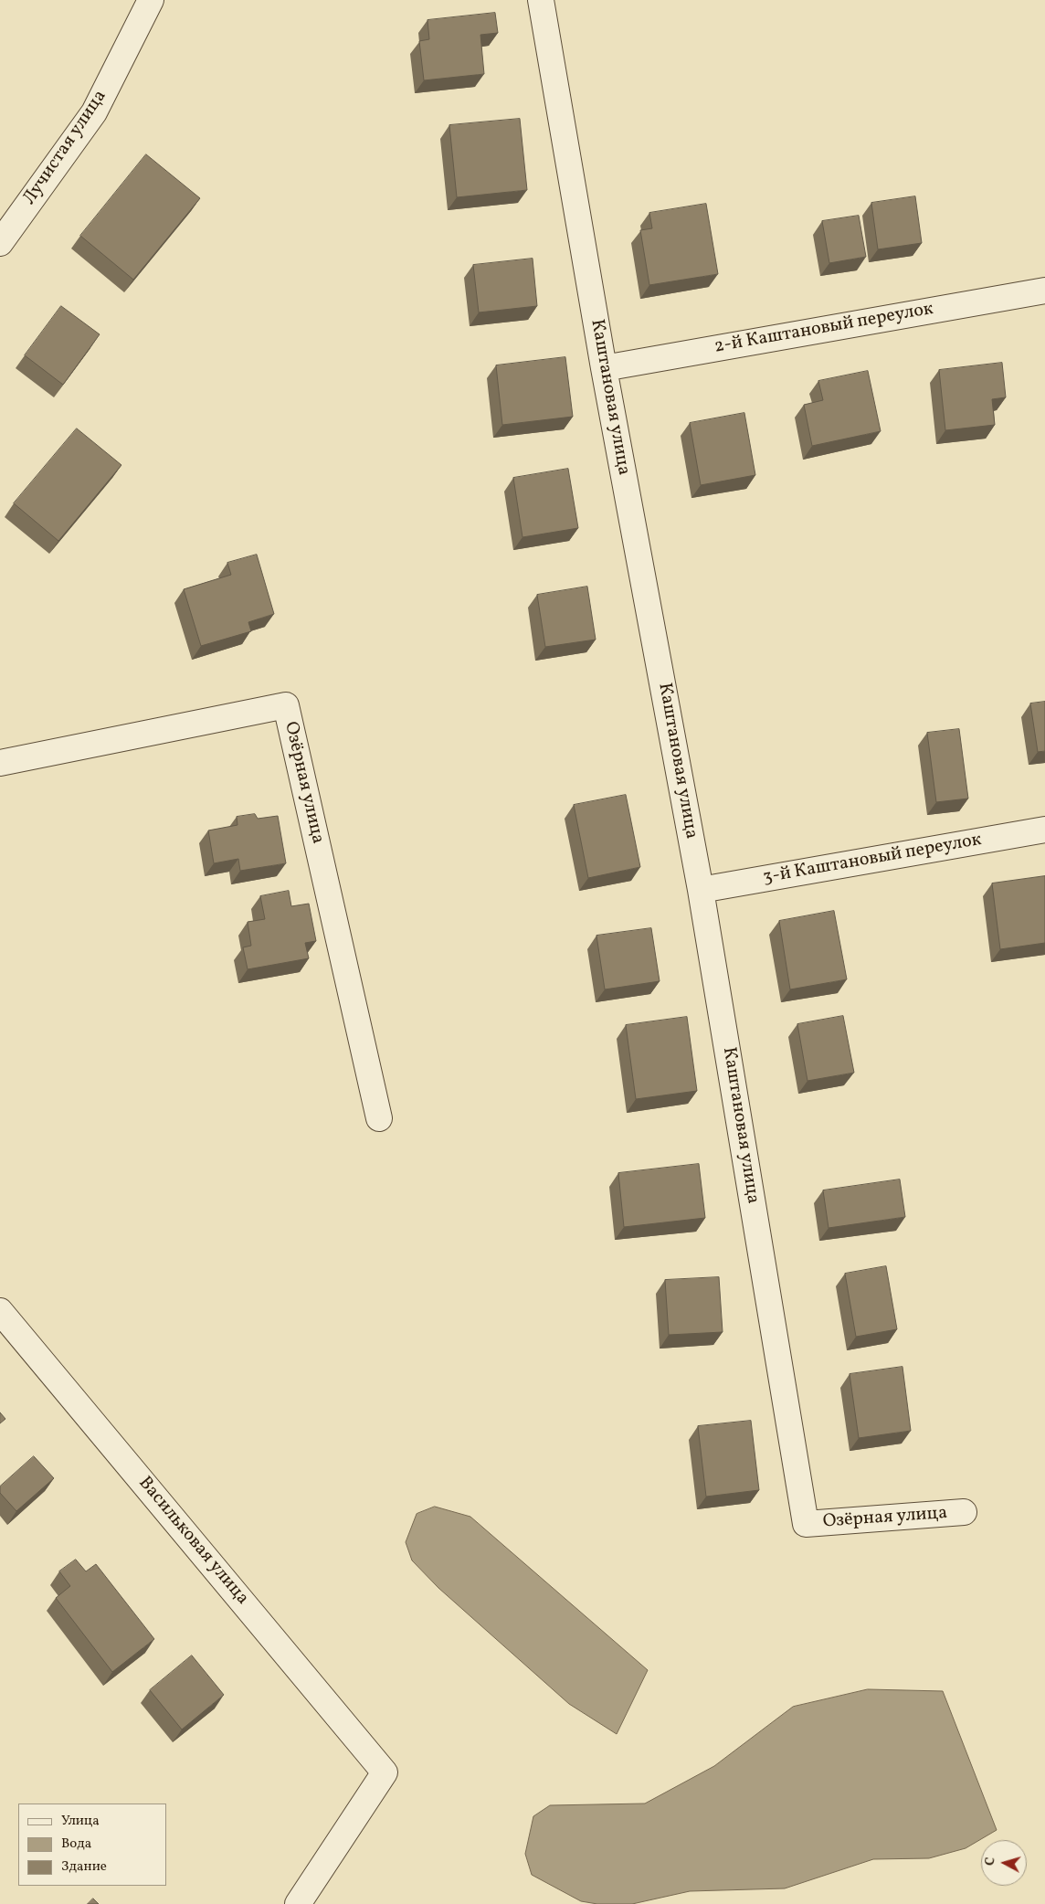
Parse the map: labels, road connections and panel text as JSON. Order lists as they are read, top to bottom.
{
  "streets": {
    "street": [
      "Лучистая улица",
      "2-й Каштановый переулок",
      "Каштановая улица",
      "Озёрная улица",
      "3-й Каштановый переулок",
      "Васильковая улица"
    ]
  },
  "crossings": [
    ["2-й Каштановый переулок", "Каштановая улица"],
    ["Каштановая улица", "Озёрная улица"],
    ["Каштановая улица", "3-й Каштановый переулок"]
  ],
  "legend": ["Улица", "Вода", "Здание"],
  "north": "left"
}
